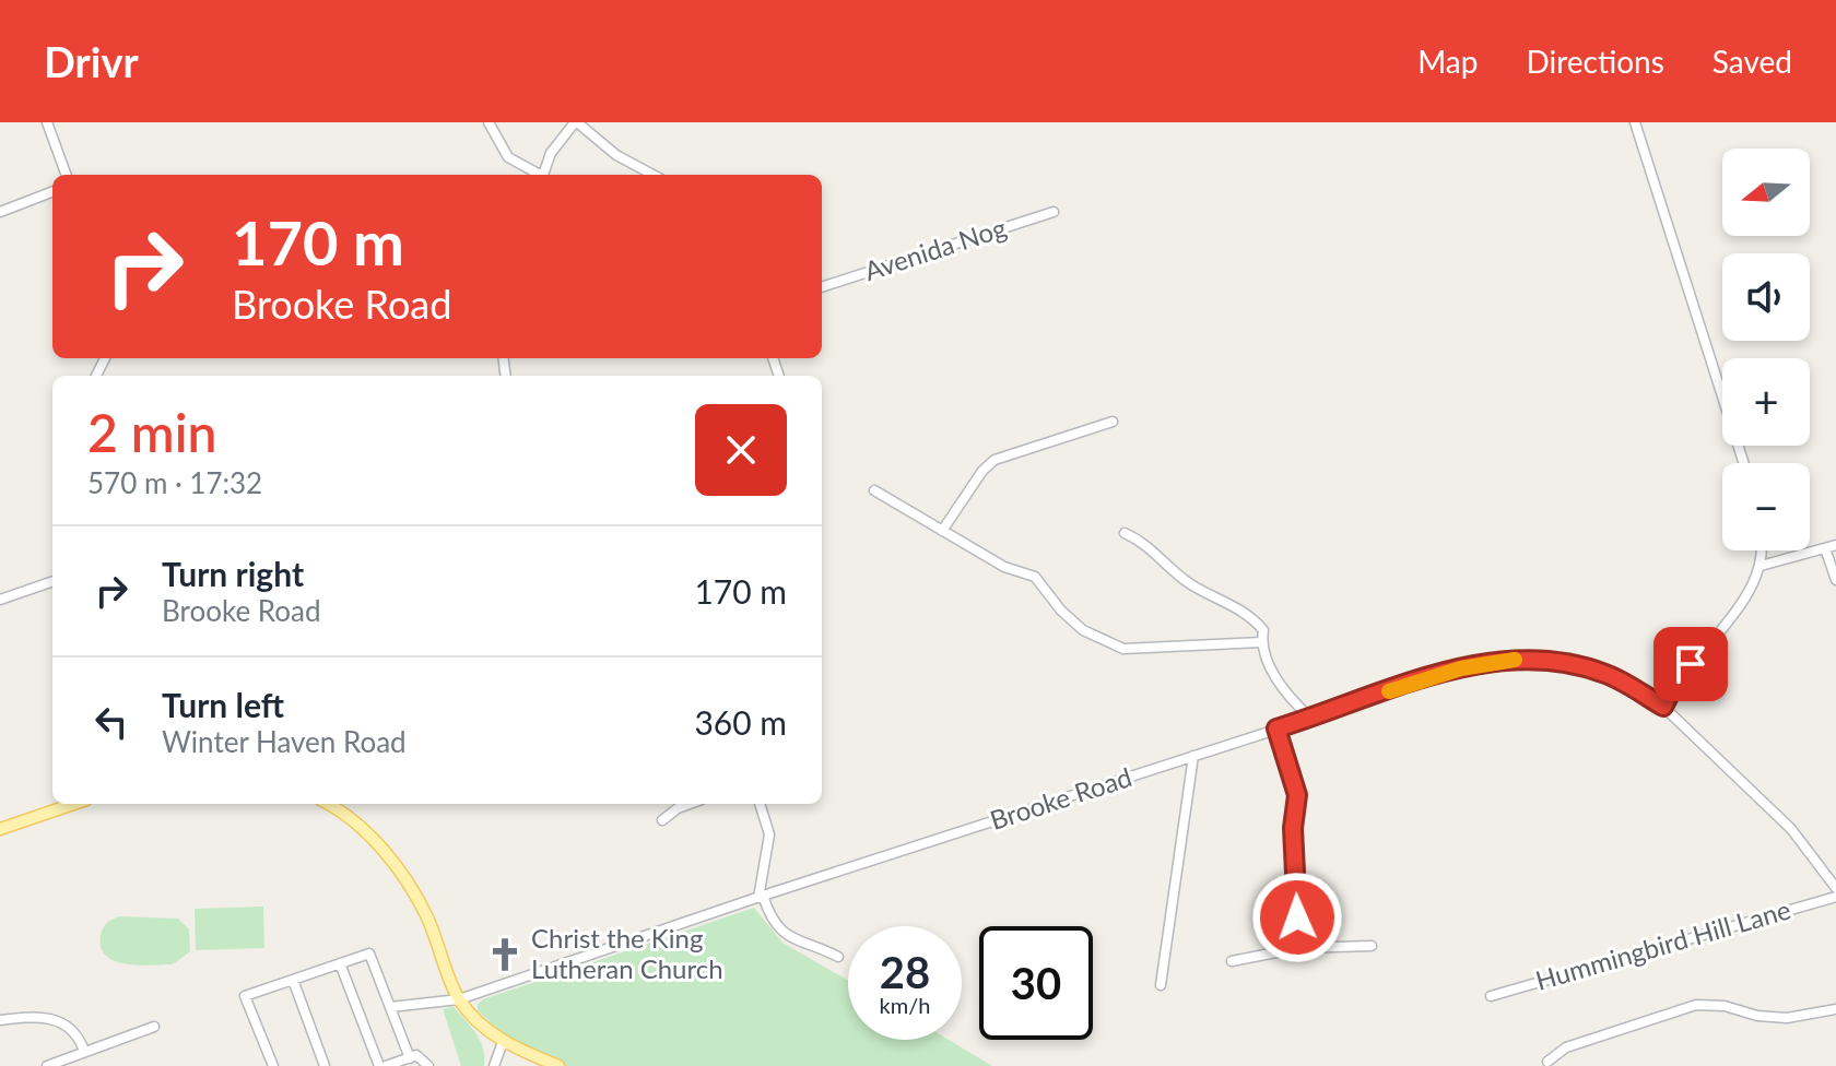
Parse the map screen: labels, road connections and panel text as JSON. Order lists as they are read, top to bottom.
{
  "streets": {
    "street": ["Avenida Nog", "Brooke Road", "Hummingbird Hill Lane"]
  },
  "places": {
    "church": ["Christ the King Lutheran Church"]
  },
  "north": "left",
  "page": {
    "header": "Drivr",
    "nav": ["Map", "Directions", "Saved"],
    "map_buttons": ["+", "−"],
    "turn": ["170 m", "Brooke Road"],
    "heading": ["2 min", "570 m · 17:32"],
    "list": [
      {
        "name": "Turn right",
        "note": "Brooke Road",
        "value": "170 m"
      },
      {
        "name": "Turn left",
        "note": "Winter Haven Road",
        "value": "360 m"
      }
    ],
    "speed": "28 km/h",
    "limit": "30"
  }
}
